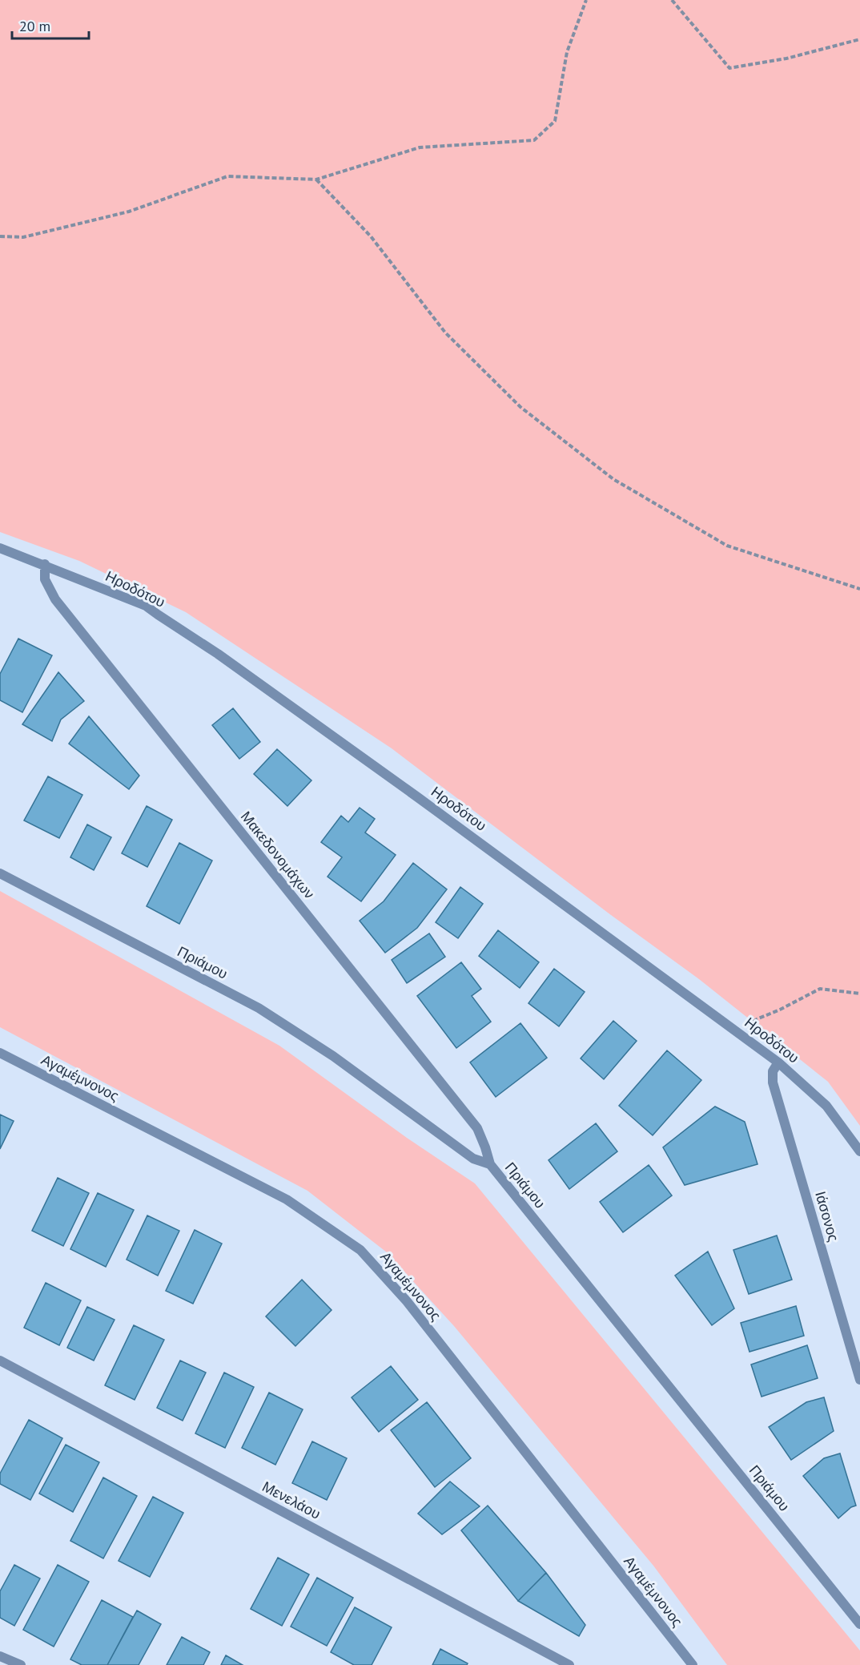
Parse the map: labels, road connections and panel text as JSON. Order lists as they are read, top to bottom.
{
  "streets": {
    "street": [
      "Ηροδότου",
      "Μακεδονομάχων",
      "Πριάμου",
      "Αγαμέμνονος",
      "Ιάσονος",
      "Μενελάου"
    ]
  },
  "crossings": [
    ["Ηροδότου", "Μακεδονομάχων"],
    ["Ηροδότου", "Ιάσονος"],
    ["Μακεδονομάχων", "Πριάμου"]
  ],
  "scale_bar": "20 m"
}
